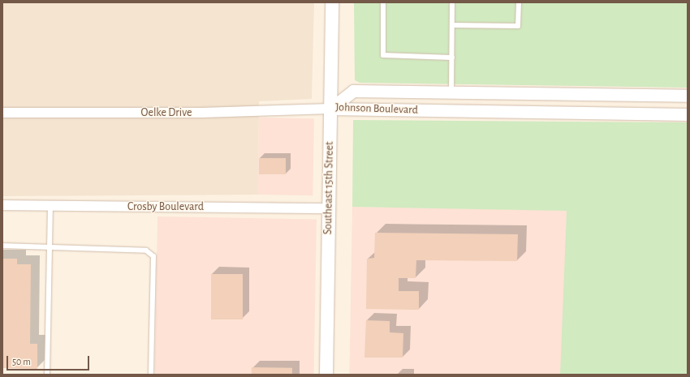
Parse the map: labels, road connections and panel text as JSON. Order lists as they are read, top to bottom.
{
  "streets": {
    "main road": ["Southeast 15th Street"],
    "street": ["Johnson Boulevard", "Oelke Drive", "Crosby Boulevard"]
  },
  "crossings": [
    ["Johnson Boulevard", "Oelke Drive"],
    ["Johnson Boulevard", "Southeast 15th Street"],
    ["Oelke Drive", "Southeast 15th Street"],
    ["Southeast 15th Street", "Crosby Boulevard"]
  ],
  "scale_bar": "50 m"
}
